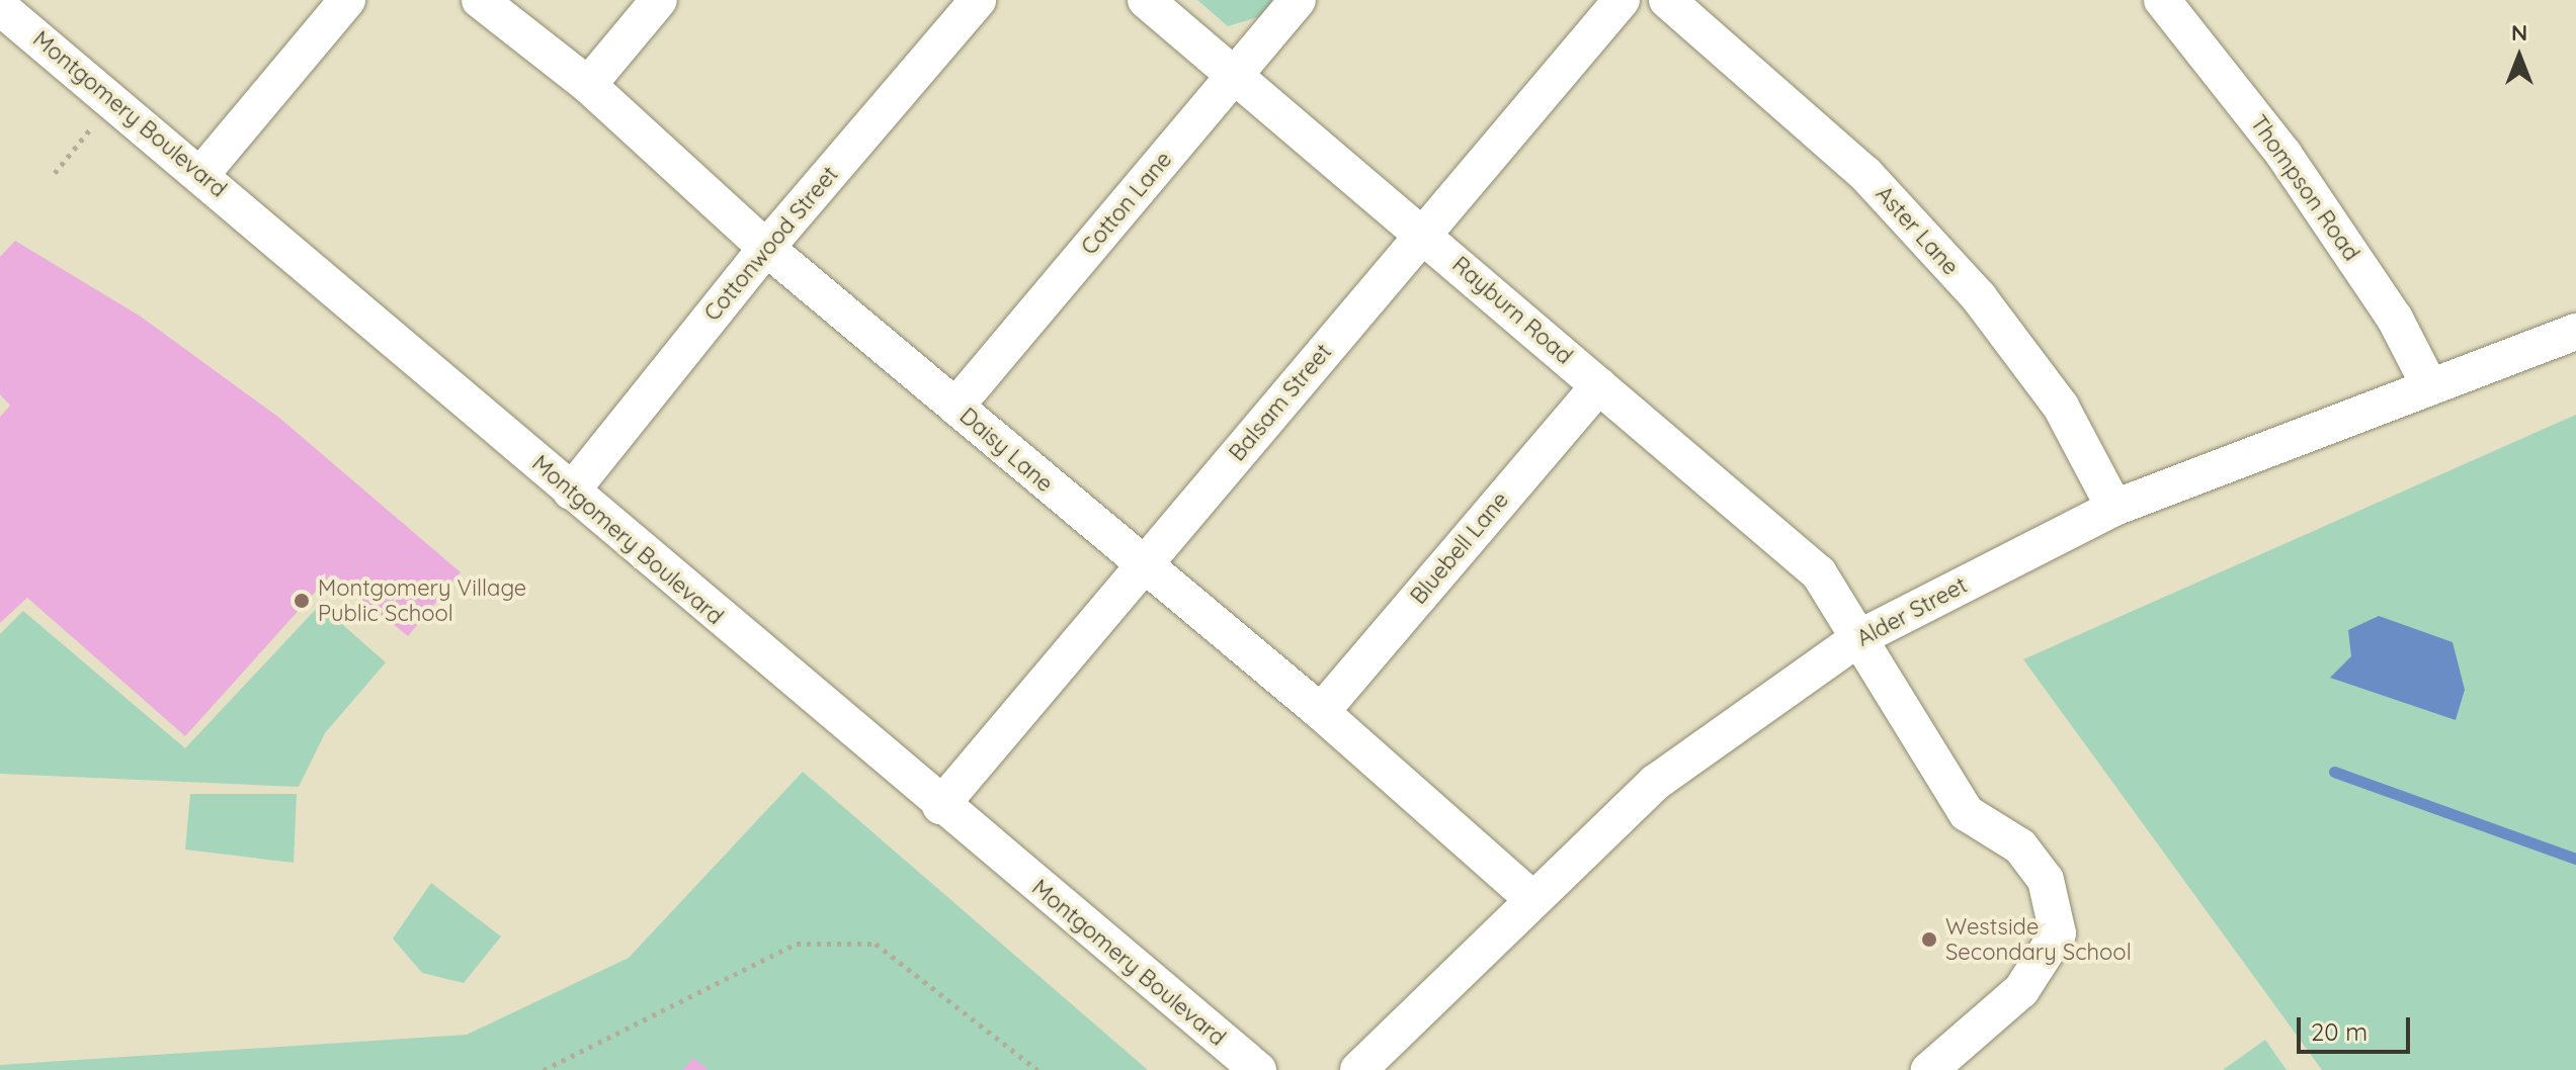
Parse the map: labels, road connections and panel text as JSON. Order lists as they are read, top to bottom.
{
  "streets": {
    "street": [
      "Montgomery Boulevard",
      "Thompson Road",
      "Cotton Lane",
      "Aster Lane",
      "Cottonwood Street",
      "Rayburn Road",
      "Balsam Street",
      "Daisy Lane",
      "Bluebell Lane",
      "Alder Street"
    ]
  },
  "crossings": [
    ["Montgomery Boulevard", "Cottonwood Street"],
    ["Montgomery Boulevard", "Balsam Street"],
    ["Thompson Road", "Alder Street"],
    ["Cotton Lane", "Rayburn Road"],
    ["Cotton Lane", "Daisy Lane"],
    ["Aster Lane", "Alder Street"],
    ["Cottonwood Street", "Daisy Lane"],
    ["Rayburn Road", "Balsam Street"],
    ["Rayburn Road", "Bluebell Lane"],
    ["Rayburn Road", "Alder Street"],
    ["Balsam Street", "Daisy Lane"],
    ["Daisy Lane", "Bluebell Lane"],
    ["Daisy Lane", "Alder Street"]
  ],
  "places": ["Montgomery Village Public School", "Westside Secondary School"],
  "scale_bar": "20 m",
  "north": "top"
}
